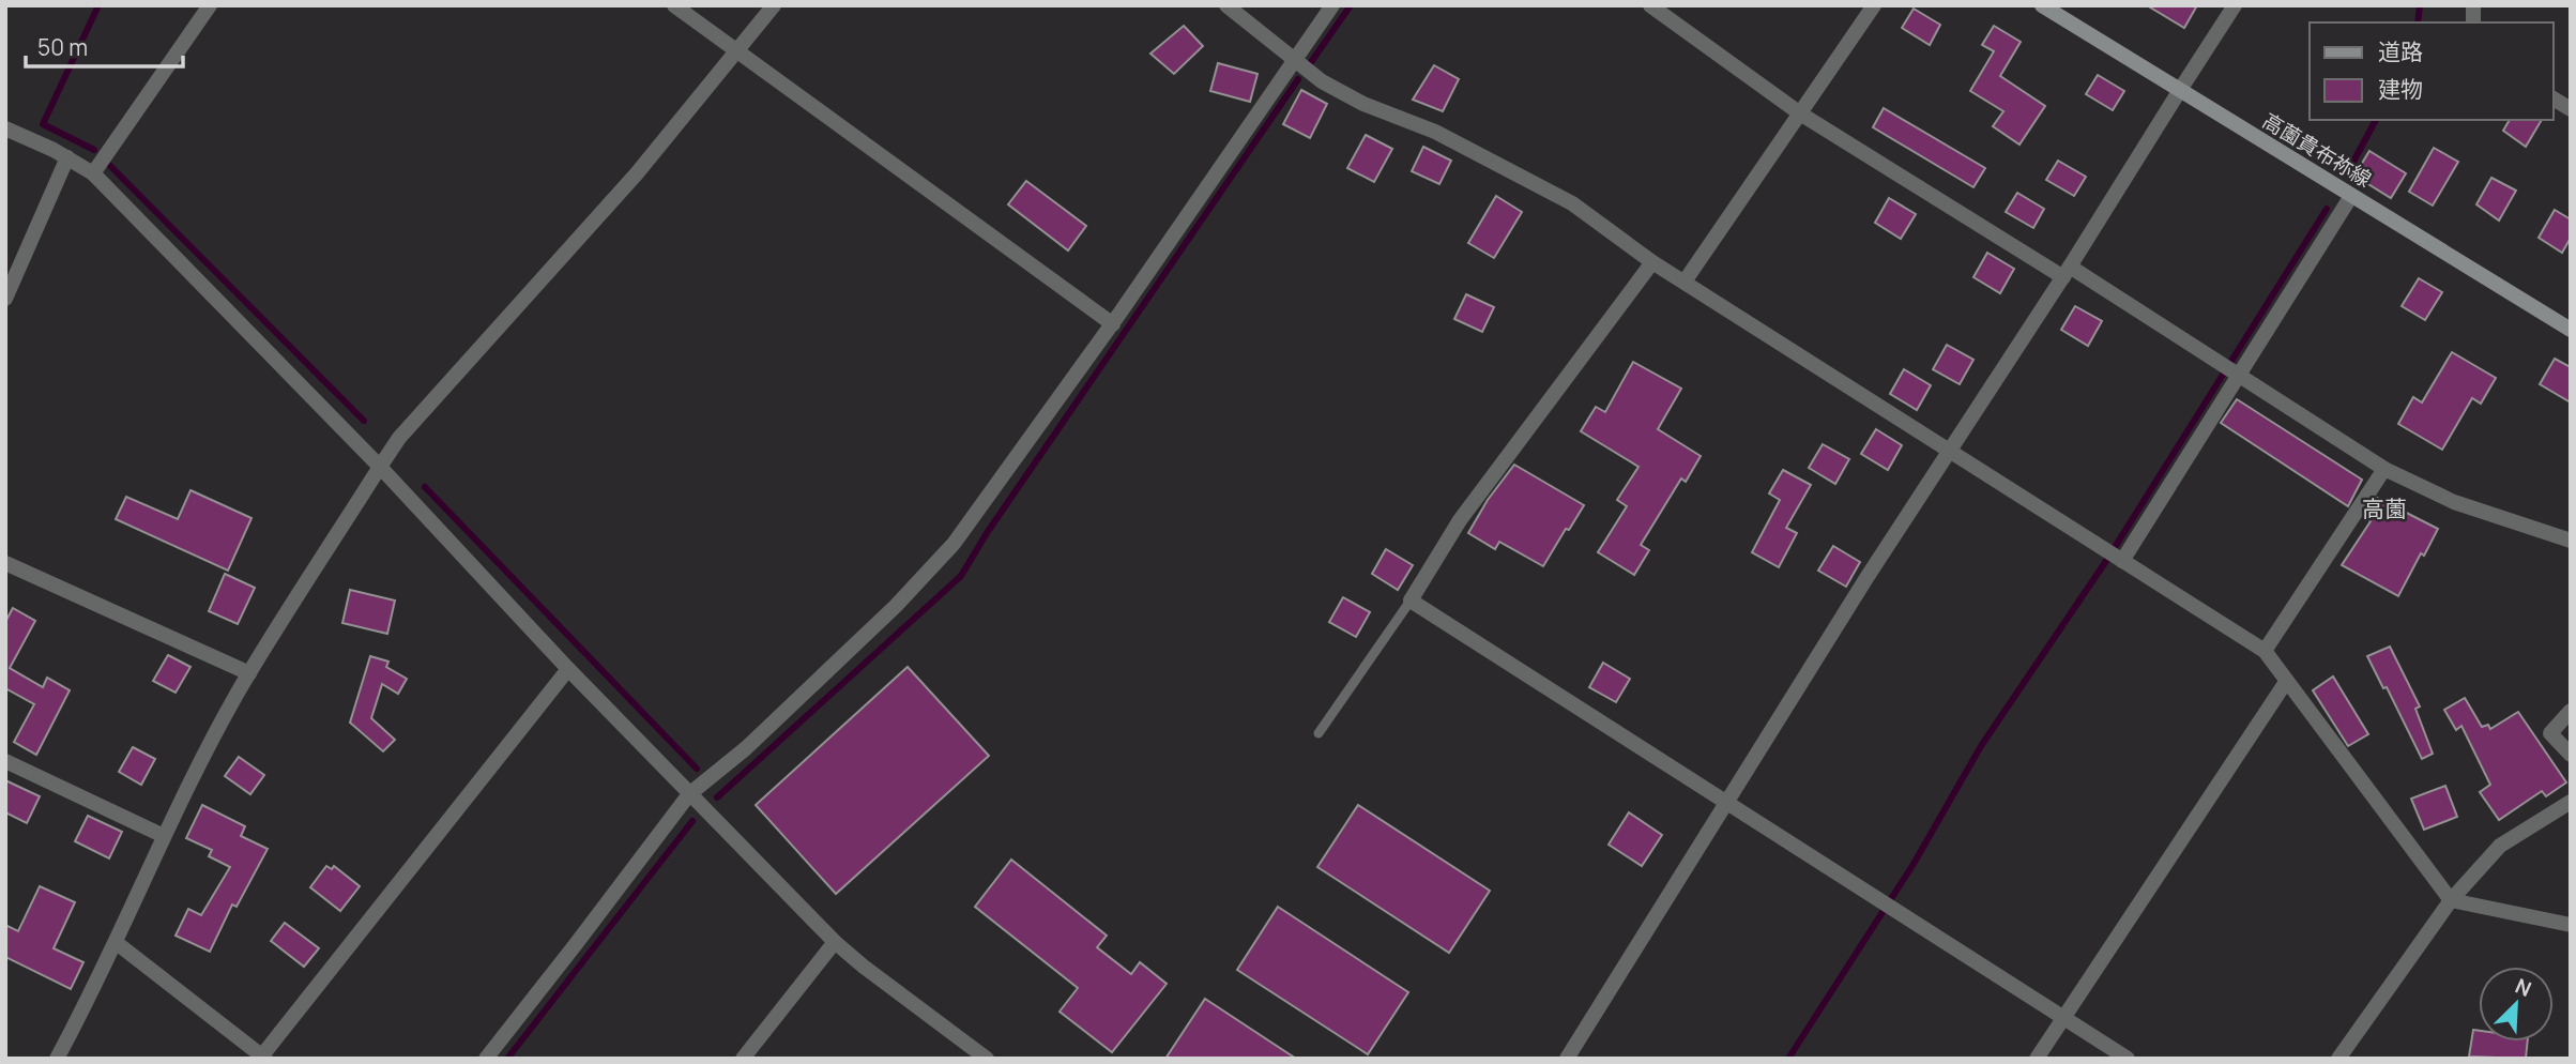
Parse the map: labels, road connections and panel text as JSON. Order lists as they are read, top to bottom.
{
  "streets": {
    "main road": ["高薗貴布祢線"]
  },
  "districts": ["高薗"],
  "legend": ["道路", "建物"],
  "scale_bar": "50 m",
  "north": "top right"
}
